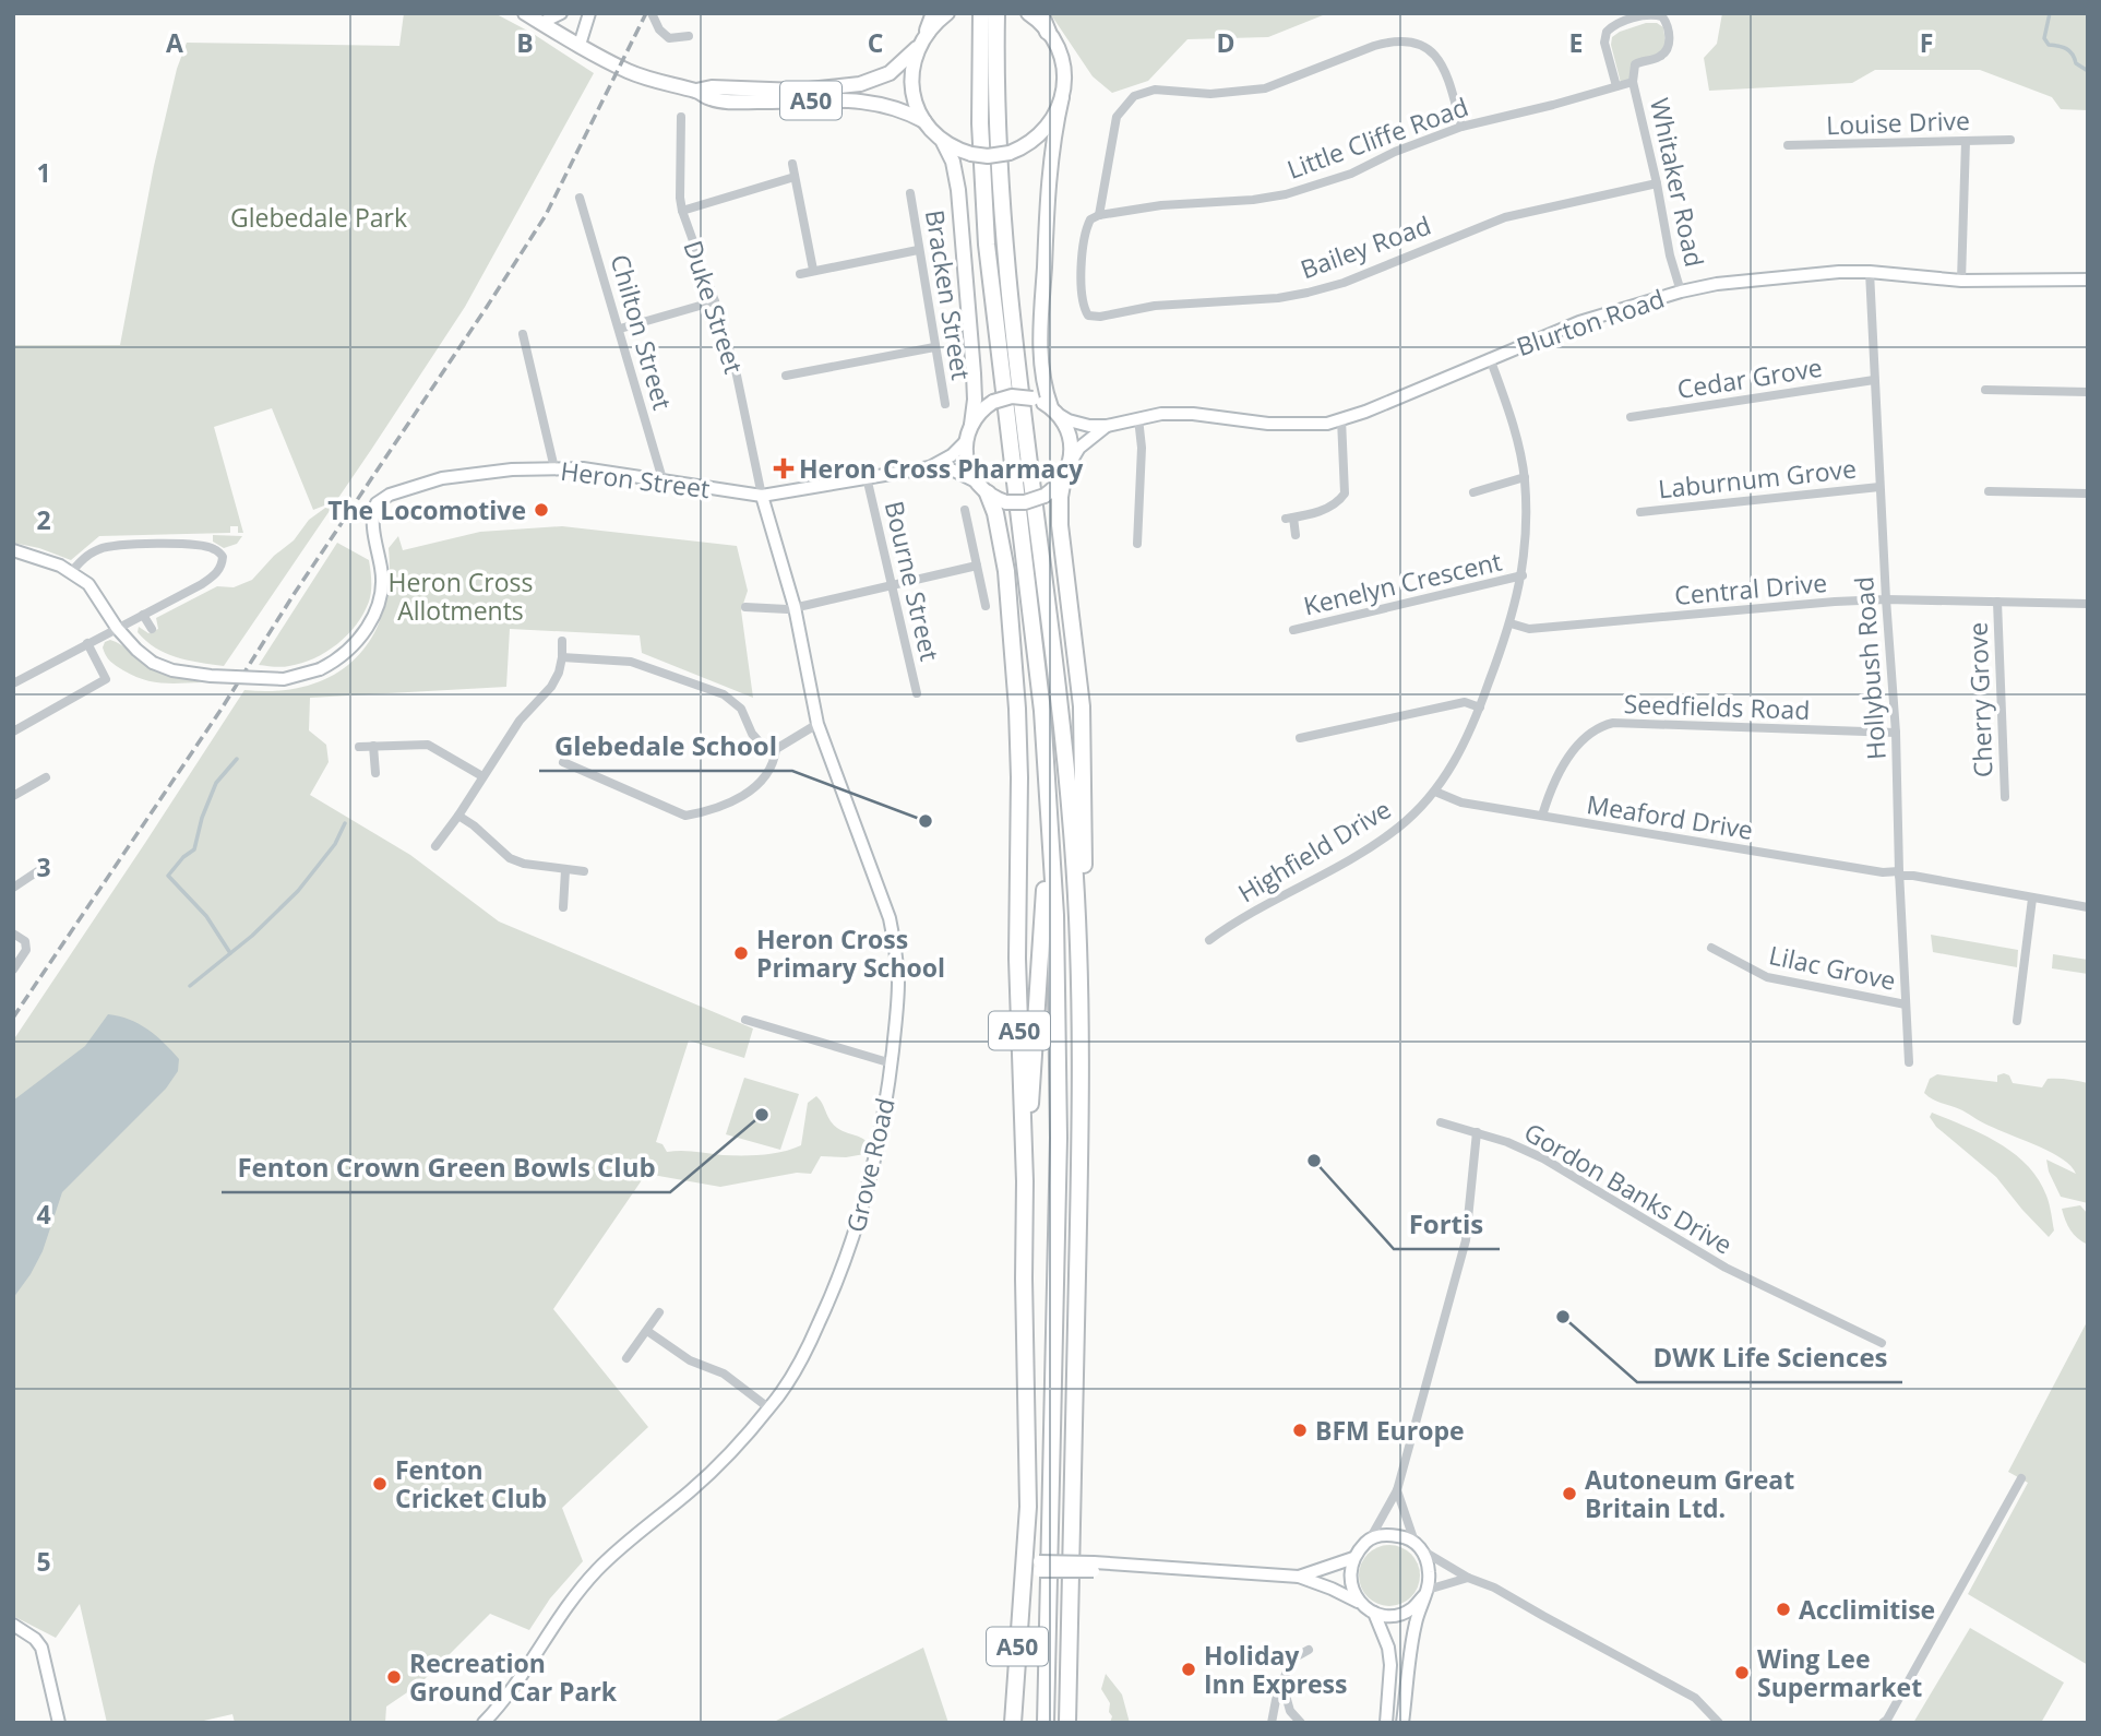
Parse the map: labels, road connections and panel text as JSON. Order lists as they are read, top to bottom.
{
  "streets": {
    "highway": ["A50"],
    "street": [
      "Louise Drive",
      "Little Cliffe Road",
      "Whitaker Road",
      "Bailey Road",
      "Bracken Street",
      "Duke Street",
      "Blurton Road",
      "Chilton Street",
      "Cedar Grove",
      "Laburnum Grove",
      "Heron Street",
      "Bourne Street",
      "Kenelyn Crescent",
      "Central Drive",
      "Hollybush Road",
      "Cherry Grove",
      "Seedfields Road",
      "Meaford Drive",
      "Highfield Drive",
      "Lilac Grove",
      "Grove Road",
      "Gordon Banks Drive"
    ]
  },
  "crossings": [
    ["A50", "Blurton Road"],
    ["Little Cliffe Road", "Whitaker Road"],
    ["Little Cliffe Road", "Bailey Road"],
    ["Whitaker Road", "Bailey Road"],
    ["Whitaker Road", "Blurton Road"],
    ["Duke Street", "Heron Street"],
    ["Duke Street", "Grove Road"],
    ["Blurton Road", "Hollybush Road"],
    ["Blurton Road", "Highfield Drive"],
    ["Chilton Street", "Heron Street"],
    ["Cedar Grove", "Hollybush Road"],
    ["Laburnum Grove", "Hollybush Road"],
    ["Heron Street", "Grove Road"],
    ["Kenelyn Crescent", "Highfield Drive"],
    ["Central Drive", "Hollybush Road"],
    ["Central Drive", "Cherry Grove"],
    ["Central Drive", "Highfield Drive"],
    ["Hollybush Road", "Seedfields Road"],
    ["Hollybush Road", "Meaford Drive"],
    ["Hollybush Road", "Lilac Grove"],
    ["Seedfields Road", "Meaford Drive"],
    ["Meaford Drive", "Highfield Drive"]
  ],
  "parks": ["Glebedale Park", "Heron Cross Allotments"],
  "places": {
    "health": ["Heron Cross Pharmacy"],
    "other": [
      "The Locomotive",
      "Glebedale School",
      "Heron Cross Primary School",
      "Fenton Crown Green Bowls Club",
      "Fortis",
      "DWK Life Sciences",
      "BFM Europe",
      "Fenton Cricket Club",
      "Autoneum Great Britain Ltd.",
      "Acclimitise",
      "Holiday Inn Express",
      "Wing Lee Supermarket",
      "Recreation Ground Car Park"
    ]
  },
  "grid": {
    "columns": [
      "A",
      "B",
      "C",
      "D",
      "E",
      "F"
    ],
    "rows": [
      "1",
      "2",
      "3",
      "4",
      "5"
    ]
  }
}
